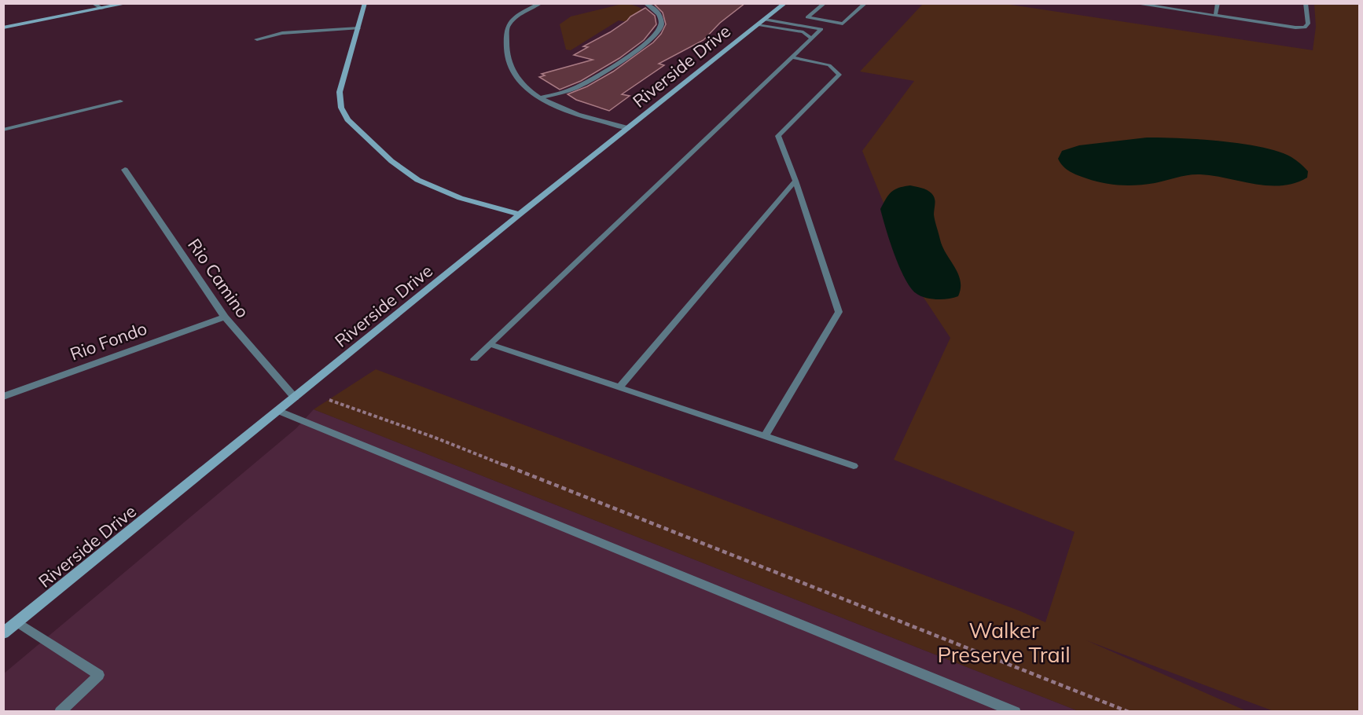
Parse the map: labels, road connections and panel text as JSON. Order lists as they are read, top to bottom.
{
  "streets": {
    "main road": ["Riverside Drive"],
    "street": ["Rio Camino", "Rio Fondo"]
  },
  "crossings": [
    ["Riverside Drive", "Rio Camino"],
    ["Rio Camino", "Rio Fondo"]
  ],
  "parks": ["Walker Preserve Trail"]
}
